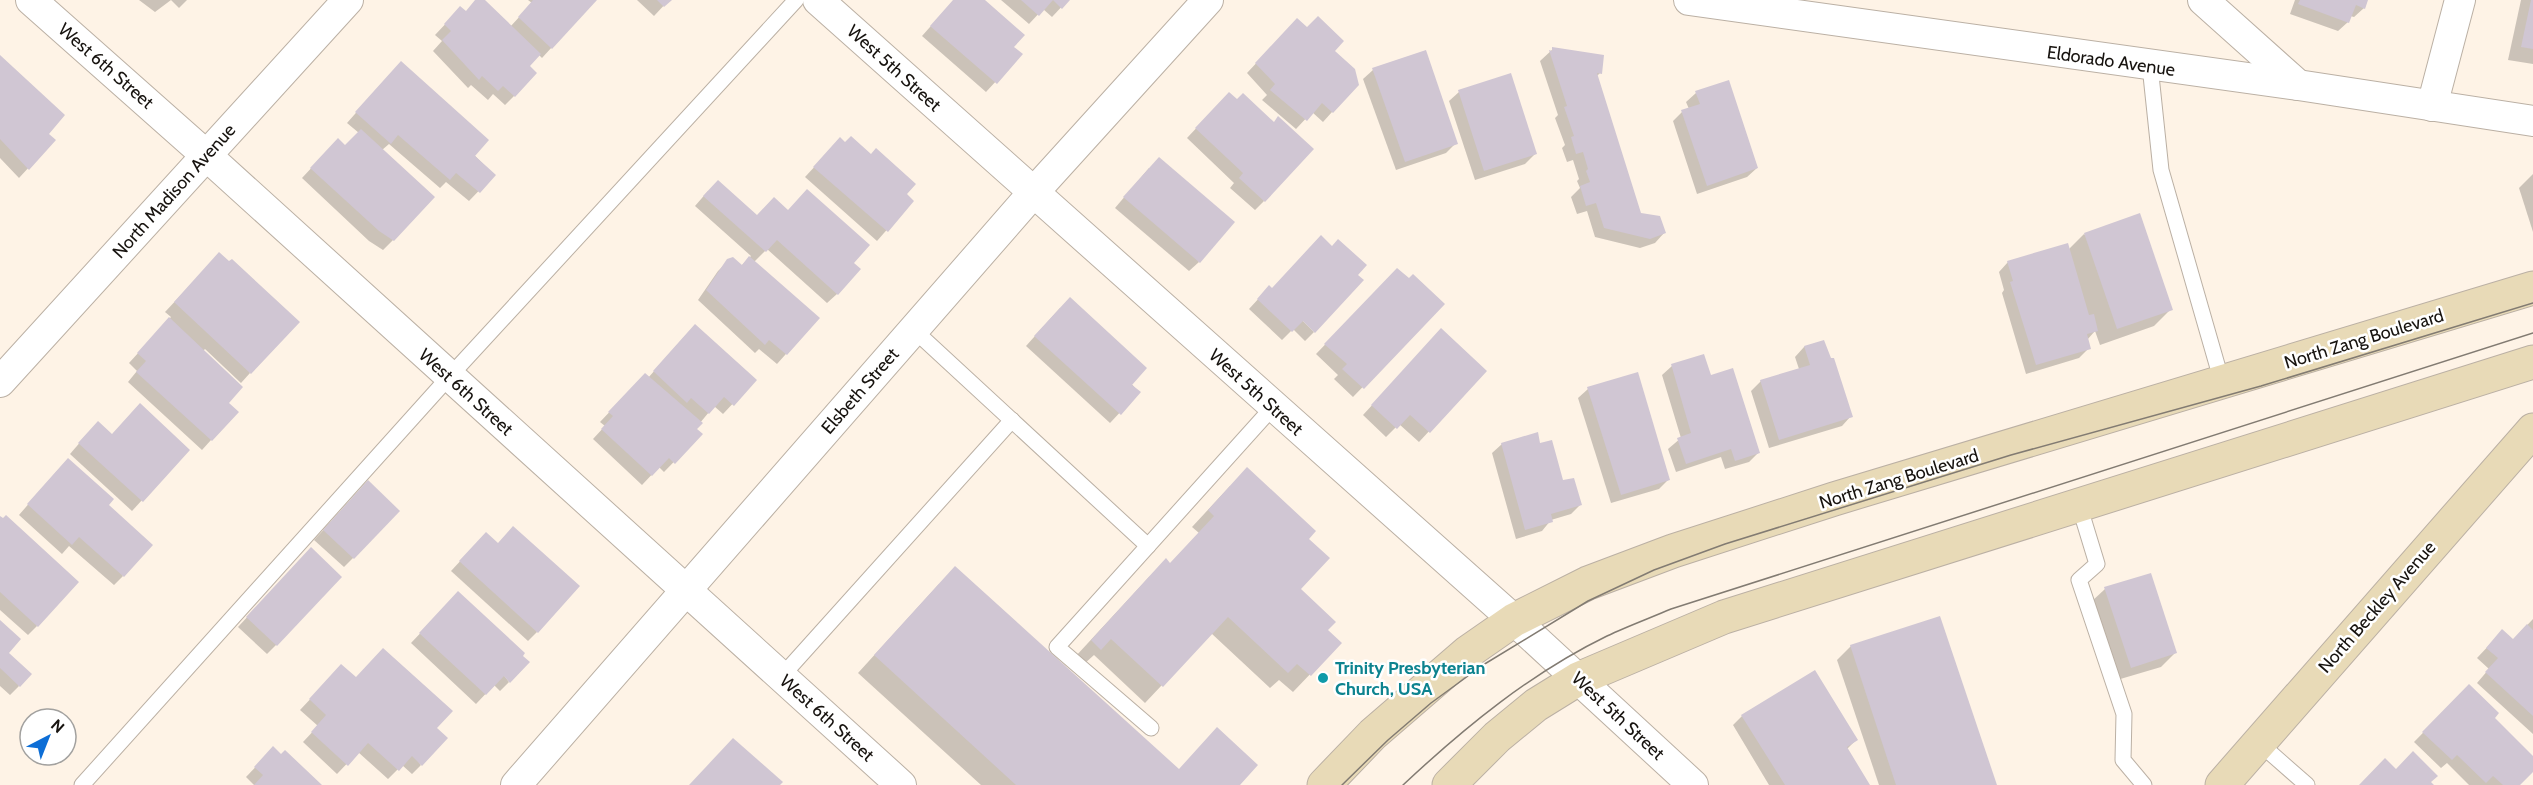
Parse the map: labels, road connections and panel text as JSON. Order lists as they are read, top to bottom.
{
  "streets": {
    "main road": ["North Zang Boulevard", "North Beckley Avenue"],
    "street": [
      "Eldorado Avenue",
      "West 6th Street",
      "West 5th Street",
      "North Madison Avenue",
      "Elsbeth Street"
    ]
  },
  "crossings": [
    ["West 6th Street", "North Madison Avenue"],
    ["West 6th Street", "Elsbeth Street"],
    ["West 5th Street", "North Zang Boulevard"],
    ["West 5th Street", "Elsbeth Street"]
  ],
  "places": ["Trinity Presbyterian Church, USA"],
  "north": "top right"
}
